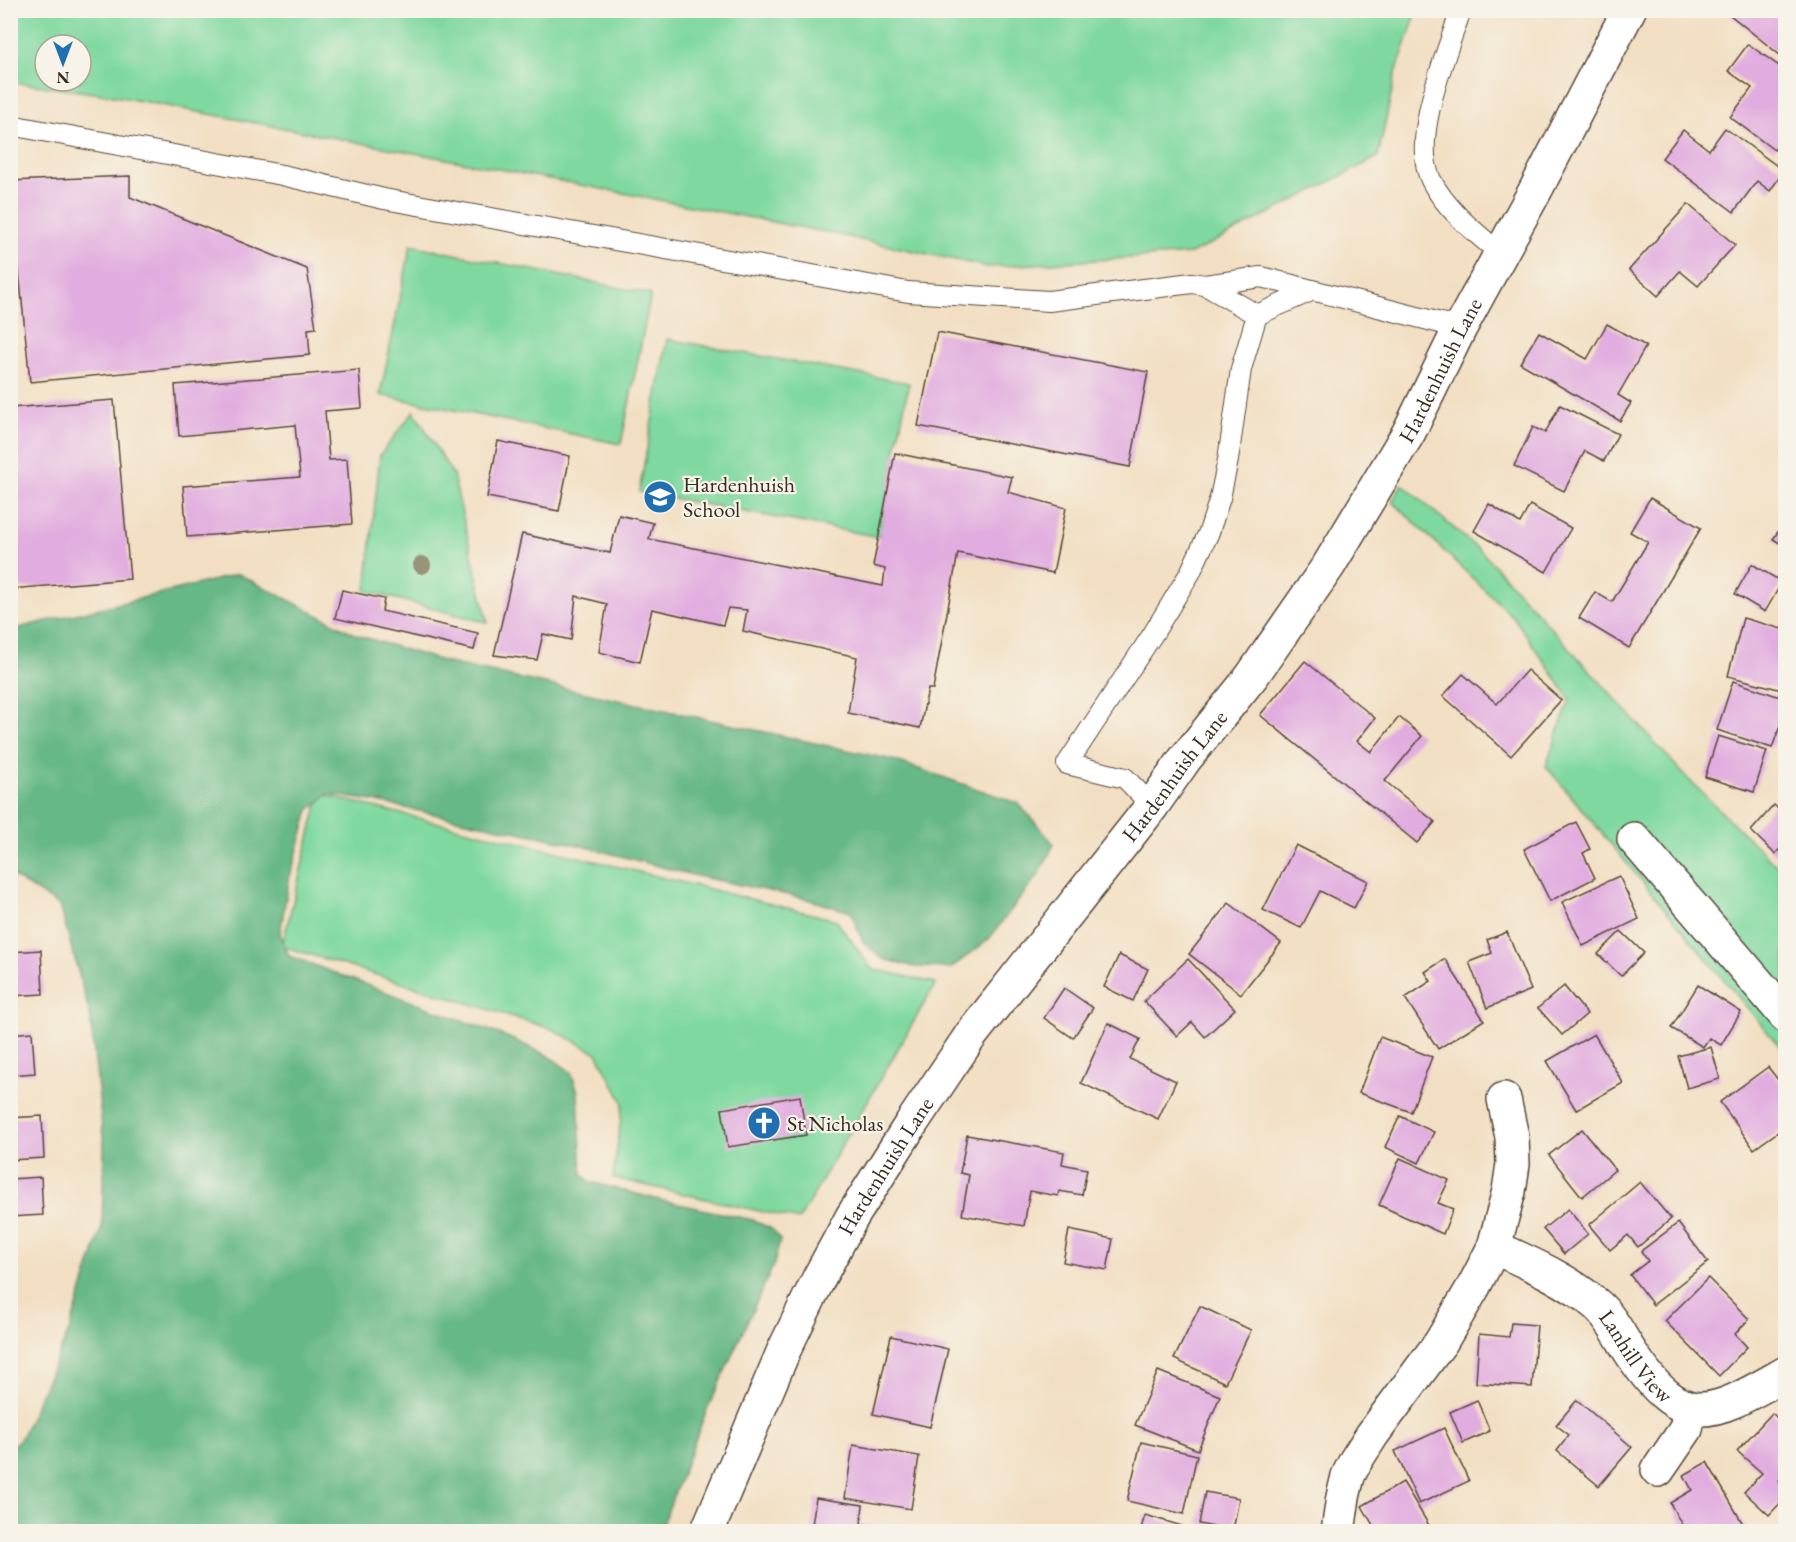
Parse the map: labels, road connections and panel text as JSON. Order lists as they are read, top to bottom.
{
  "streets": {
    "main road": ["Hardenhuish Lane", "Lanhill View"]
  },
  "places": {
    "school or university": ["Hardenhuish School"],
    "church": ["St Nicholas"]
  },
  "north": "bottom"
}
